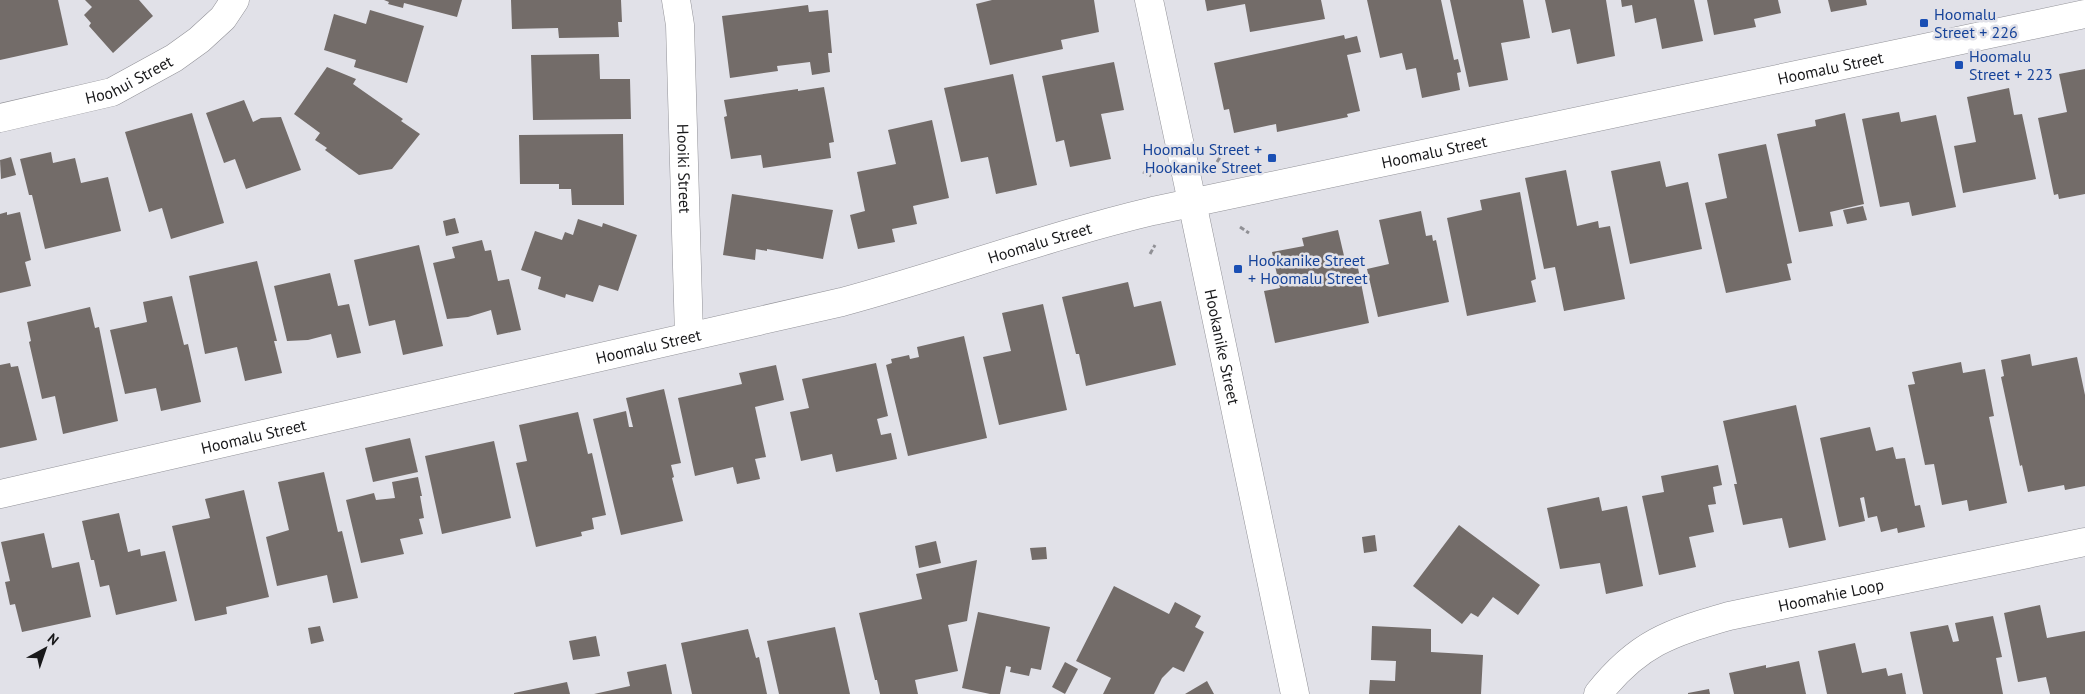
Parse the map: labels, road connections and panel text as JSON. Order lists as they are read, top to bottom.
{
  "streets": {
    "street": [
      "Hoomalu Street",
      "Hoohui Street",
      "Hooiki Street",
      "Hookanike Street",
      "Hoomahie Loop"
    ]
  },
  "crossings": [
    ["Hoomalu Street", "Hooiki Street"],
    ["Hoomalu Street", "Hookanike Street"]
  ],
  "places": {
    "transit": [
      "Hoomalu Street + 226",
      "Hoomalu Street + 223",
      "Hoomalu Street + Hookanike Street",
      "Hookanike Street + Hoomalu Street"
    ]
  },
  "north": "top right"
}
